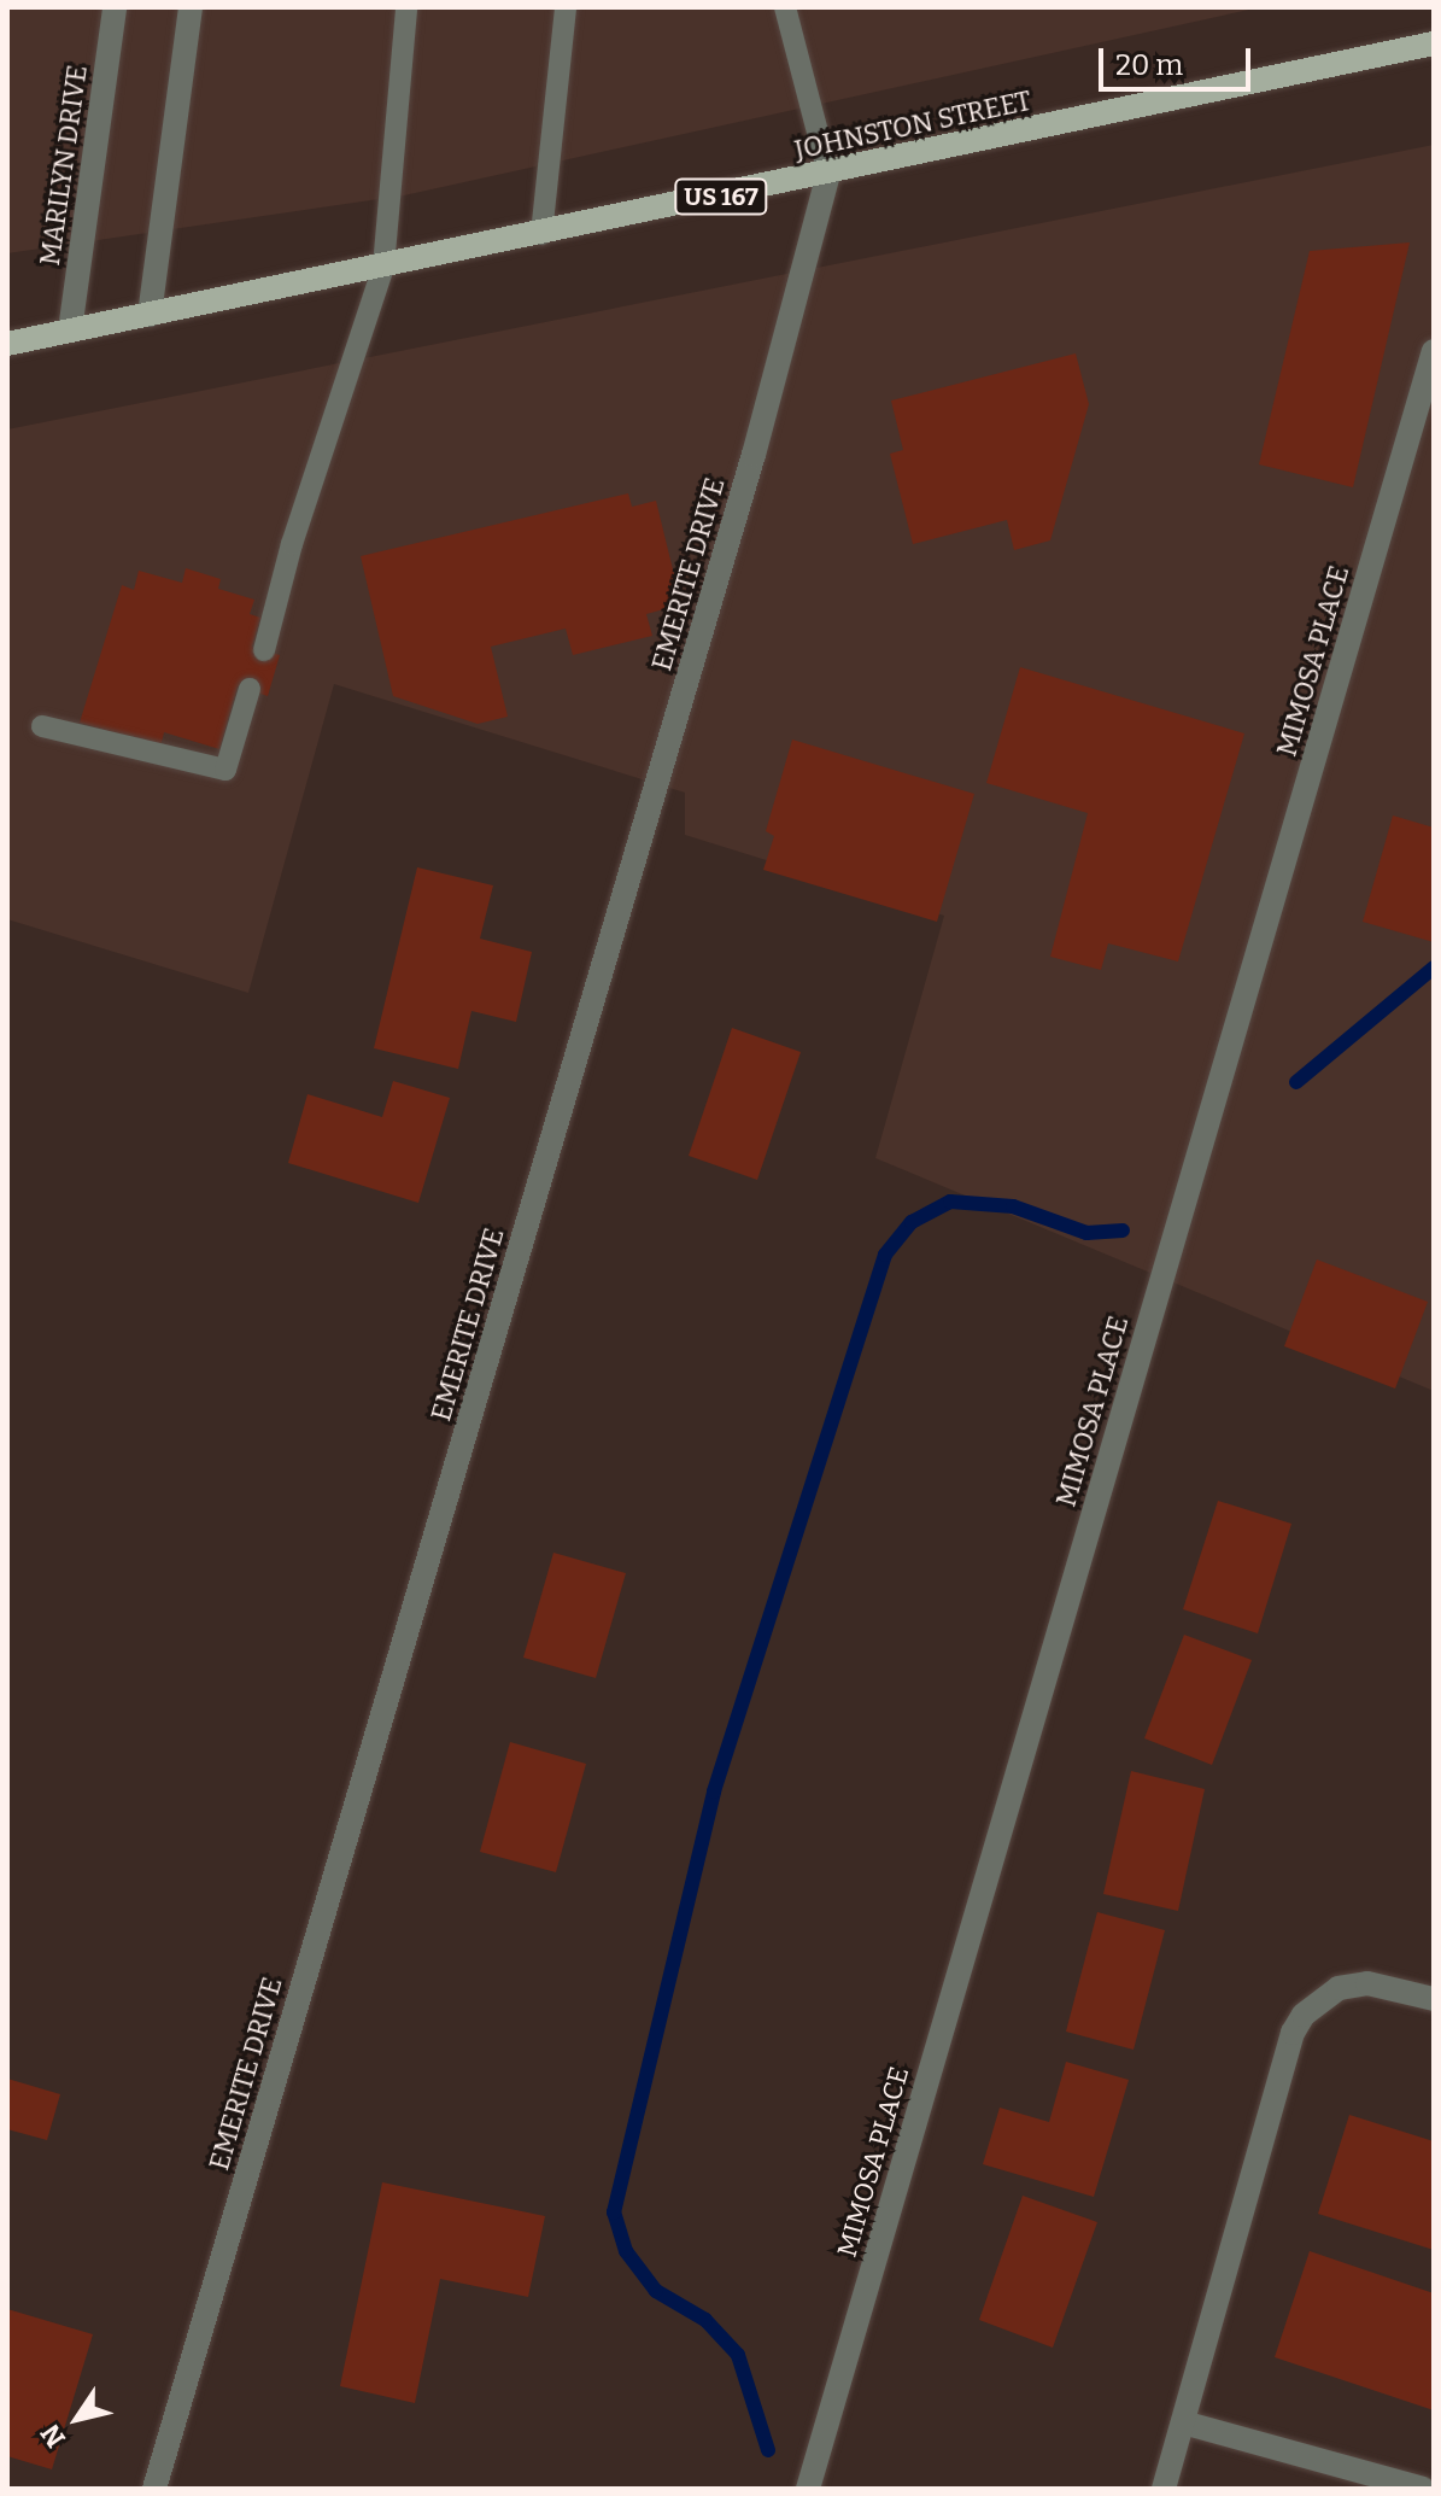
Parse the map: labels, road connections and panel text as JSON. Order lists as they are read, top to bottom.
{
  "streets": {
    "main road": ["JOHNSTON STREET", "US 167"],
    "street": ["MARILYN DRIVE", "EMERITE DRIVE", "MIMOSA PLACE"]
  },
  "crossings": [
    ["JOHNSTON STREET", "MARILYN DRIVE"],
    ["JOHNSTON STREET", "EMERITE DRIVE"]
  ],
  "scale_bar": "20 m",
  "north": "bottom left"
}
